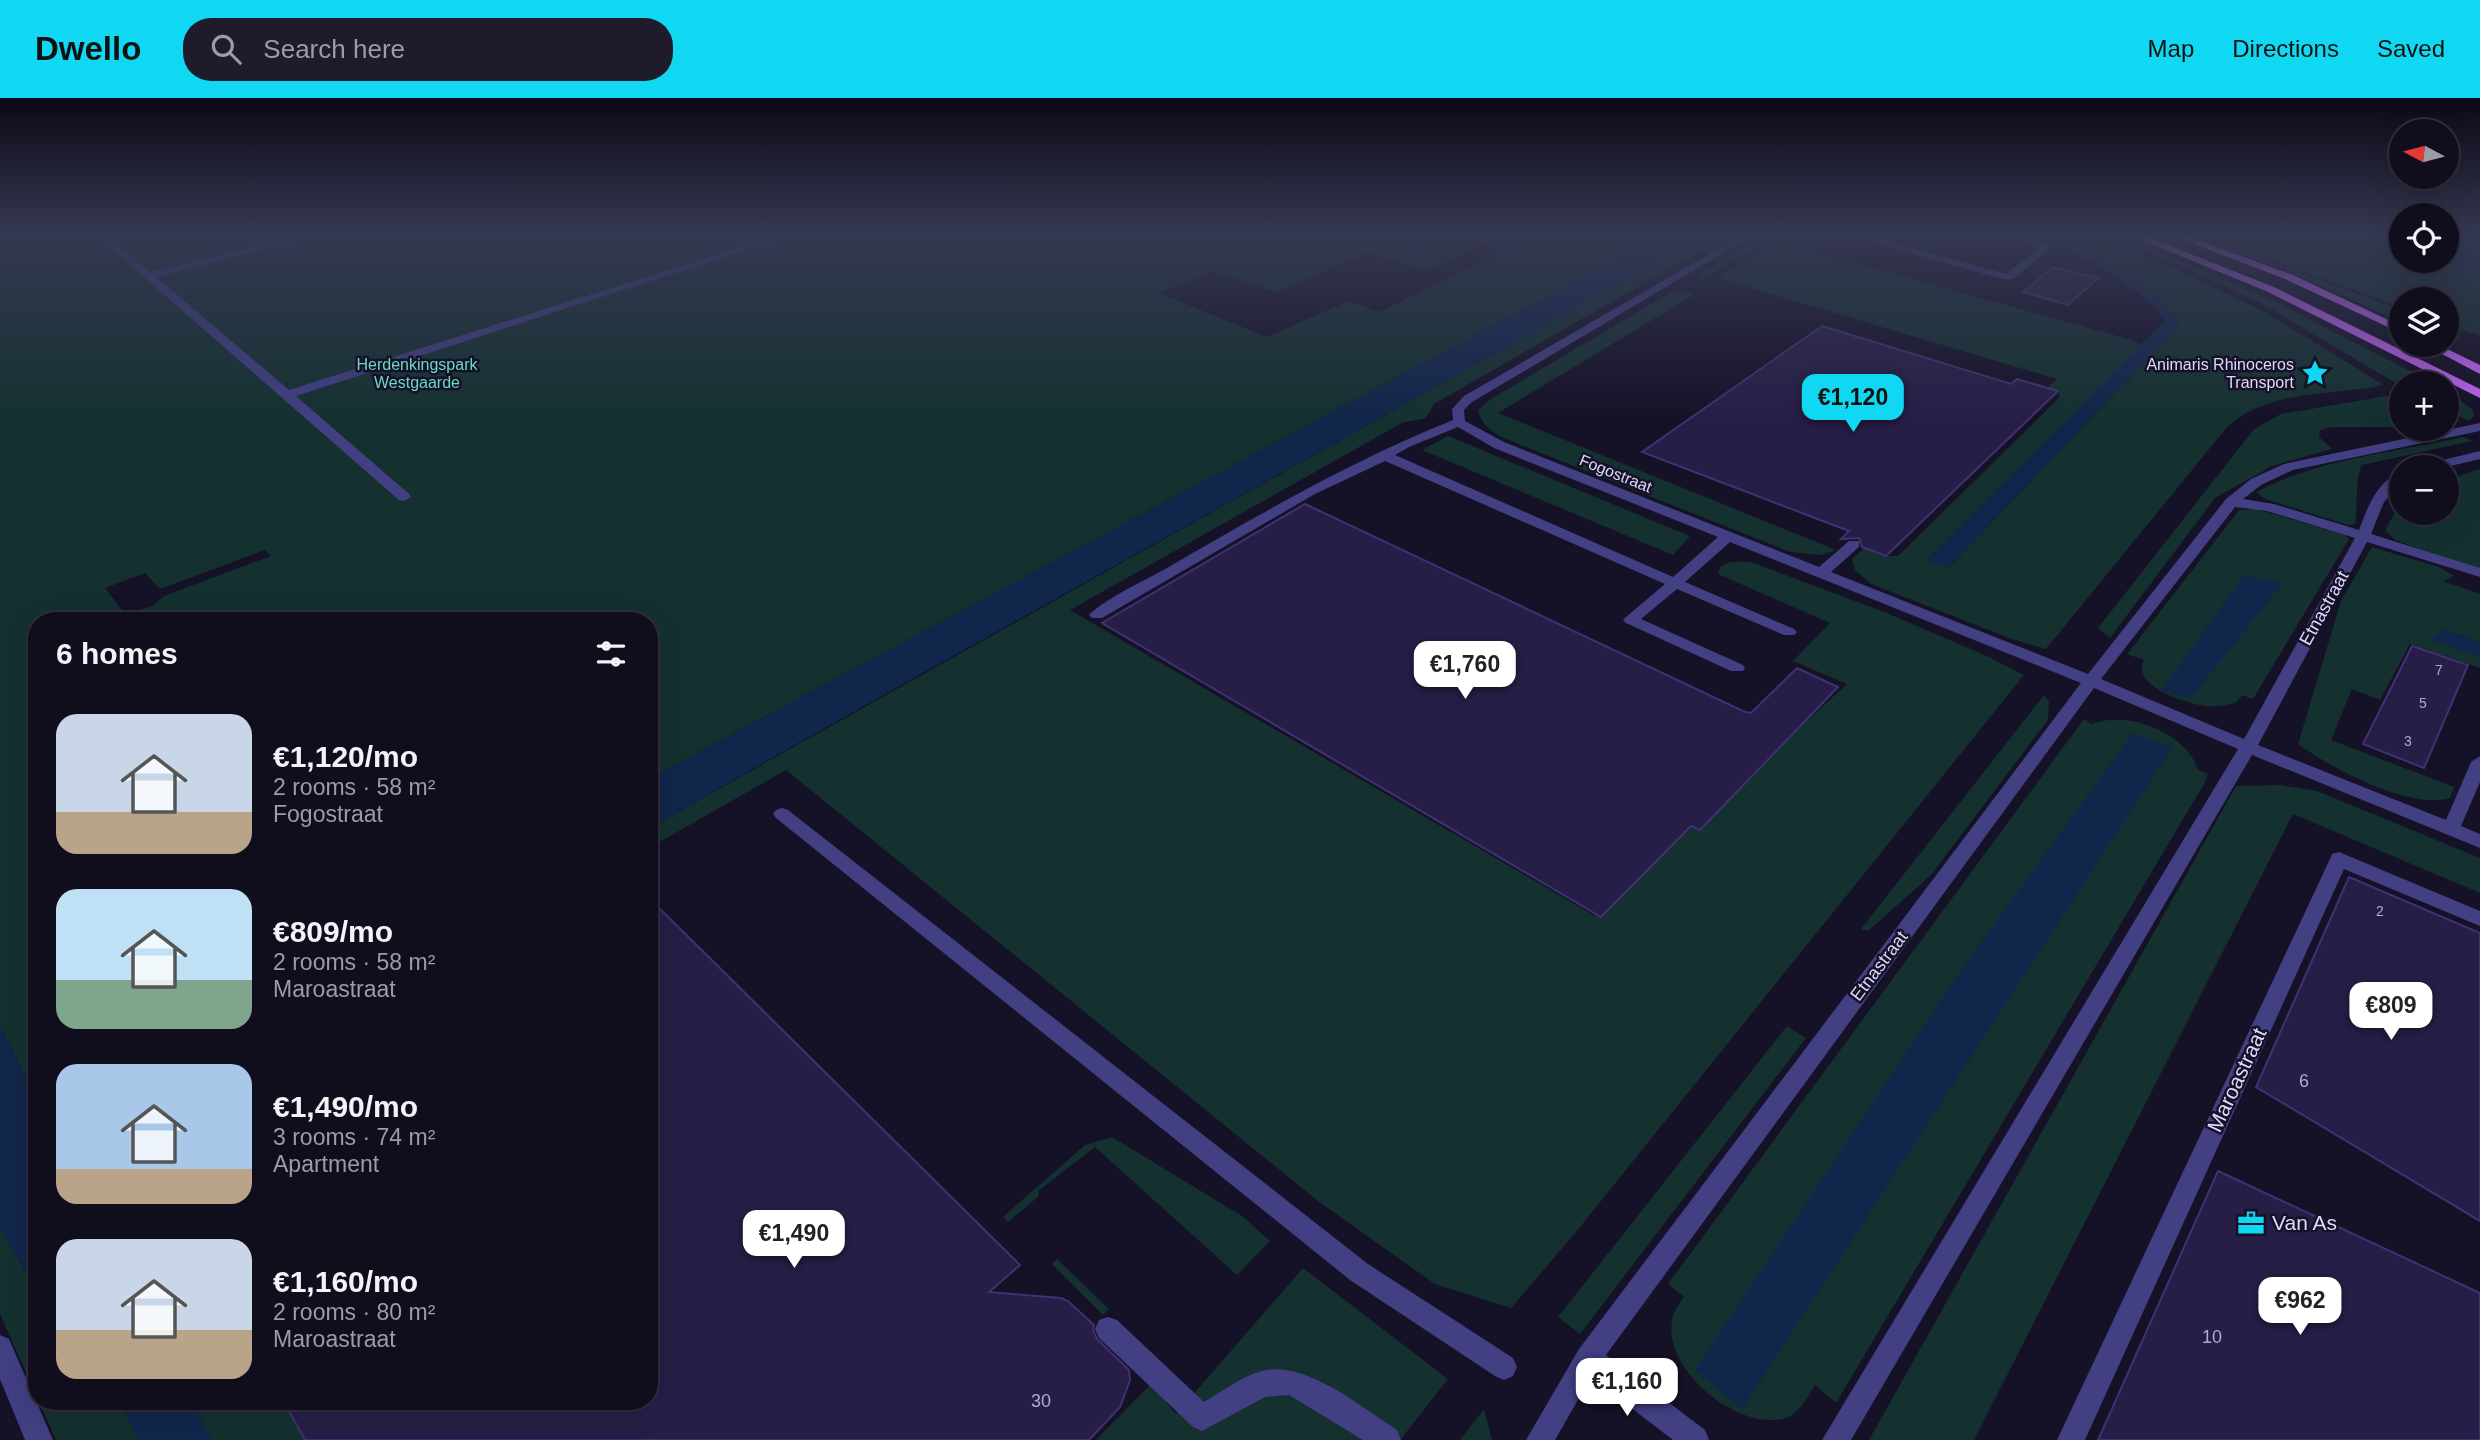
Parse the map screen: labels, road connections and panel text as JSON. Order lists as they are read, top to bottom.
{
  "streets": {
    "street": ["Fogostraat", "Etnastraat", "Maroastraat"]
  },
  "crossings": [
    ["Fogostraat", "Etnastraat"]
  ],
  "parks": ["Herdenkingspark Westgaarde"],
  "places": {
    "place": ["Animaris Rhinoceros Transport"],
    "office": ["Van As"]
  },
  "house_numbers": [
    "7",
    "5",
    "3",
    "2",
    "6",
    "10",
    "30"
  ],
  "north": "left",
  "page": {
    "header": "Dwello",
    "search": "Search here",
    "nav": ["Map", "Directions", "Saved"],
    "map_buttons": ["+", "−"],
    "price": [
      "€1,120",
      "€1,760",
      "€809",
      "€1,490",
      "€962",
      "€1,160"
    ],
    "heading": "6 homes",
    "list": [
      {
        "name": "€1,120/mo",
        "note": "2 rooms · 58 m² · Fogostraat"
      },
      {
        "name": "€809/mo",
        "note": "2 rooms · 58 m² · Maroastraat"
      },
      {
        "name": "€1,490/mo",
        "note": "3 rooms · 74 m² · Apartment"
      },
      {
        "name": "€1,160/mo",
        "note": "2 rooms · 80 m² · Maroastraat"
      }
    ]
  }
}
